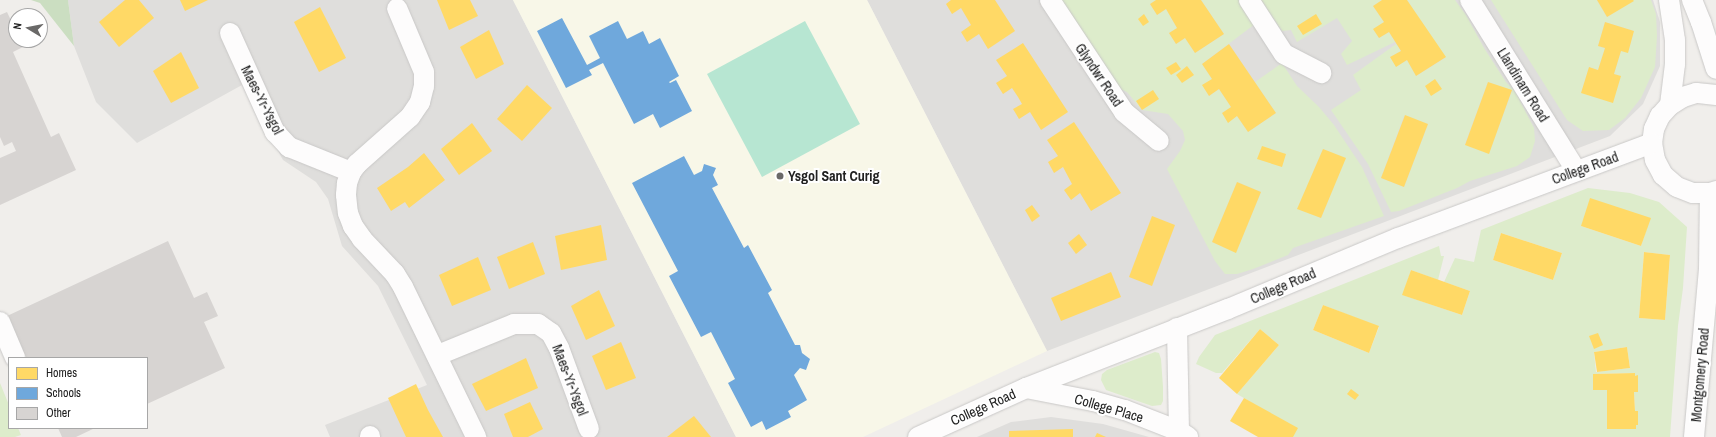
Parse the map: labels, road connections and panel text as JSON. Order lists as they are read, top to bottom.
{
  "streets": {
    "street": [
      "Glyndwr Road",
      "Llandinam Road",
      "Maes-Yr-Ysgol",
      "College Road",
      "Montgomery Road",
      "College Place"
    ]
  },
  "crossings": [
    ["Llandinam Road", "College Road"],
    ["College Road", "College Place"]
  ],
  "places": ["Ysgol Sant Curig"],
  "legend": ["Homes", "Schools", "Other"],
  "north": "left"
}
